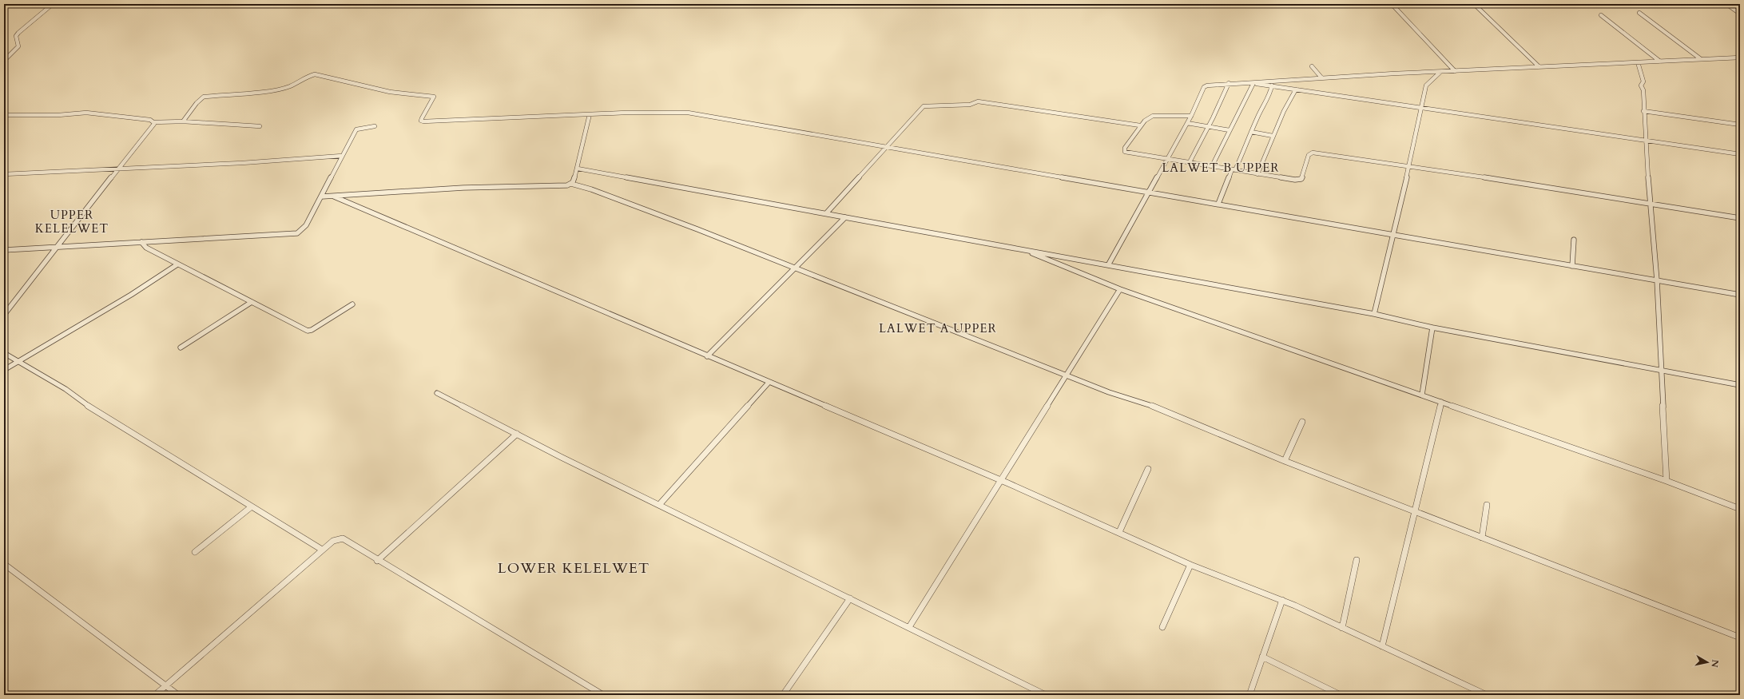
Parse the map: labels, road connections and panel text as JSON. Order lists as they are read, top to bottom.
{
  "districts": [
    "LALWET B UPPER",
    "UPPER KELELWET",
    "LALWET A UPPER",
    "LOWER KELELWET"
  ],
  "north": "right"
}
